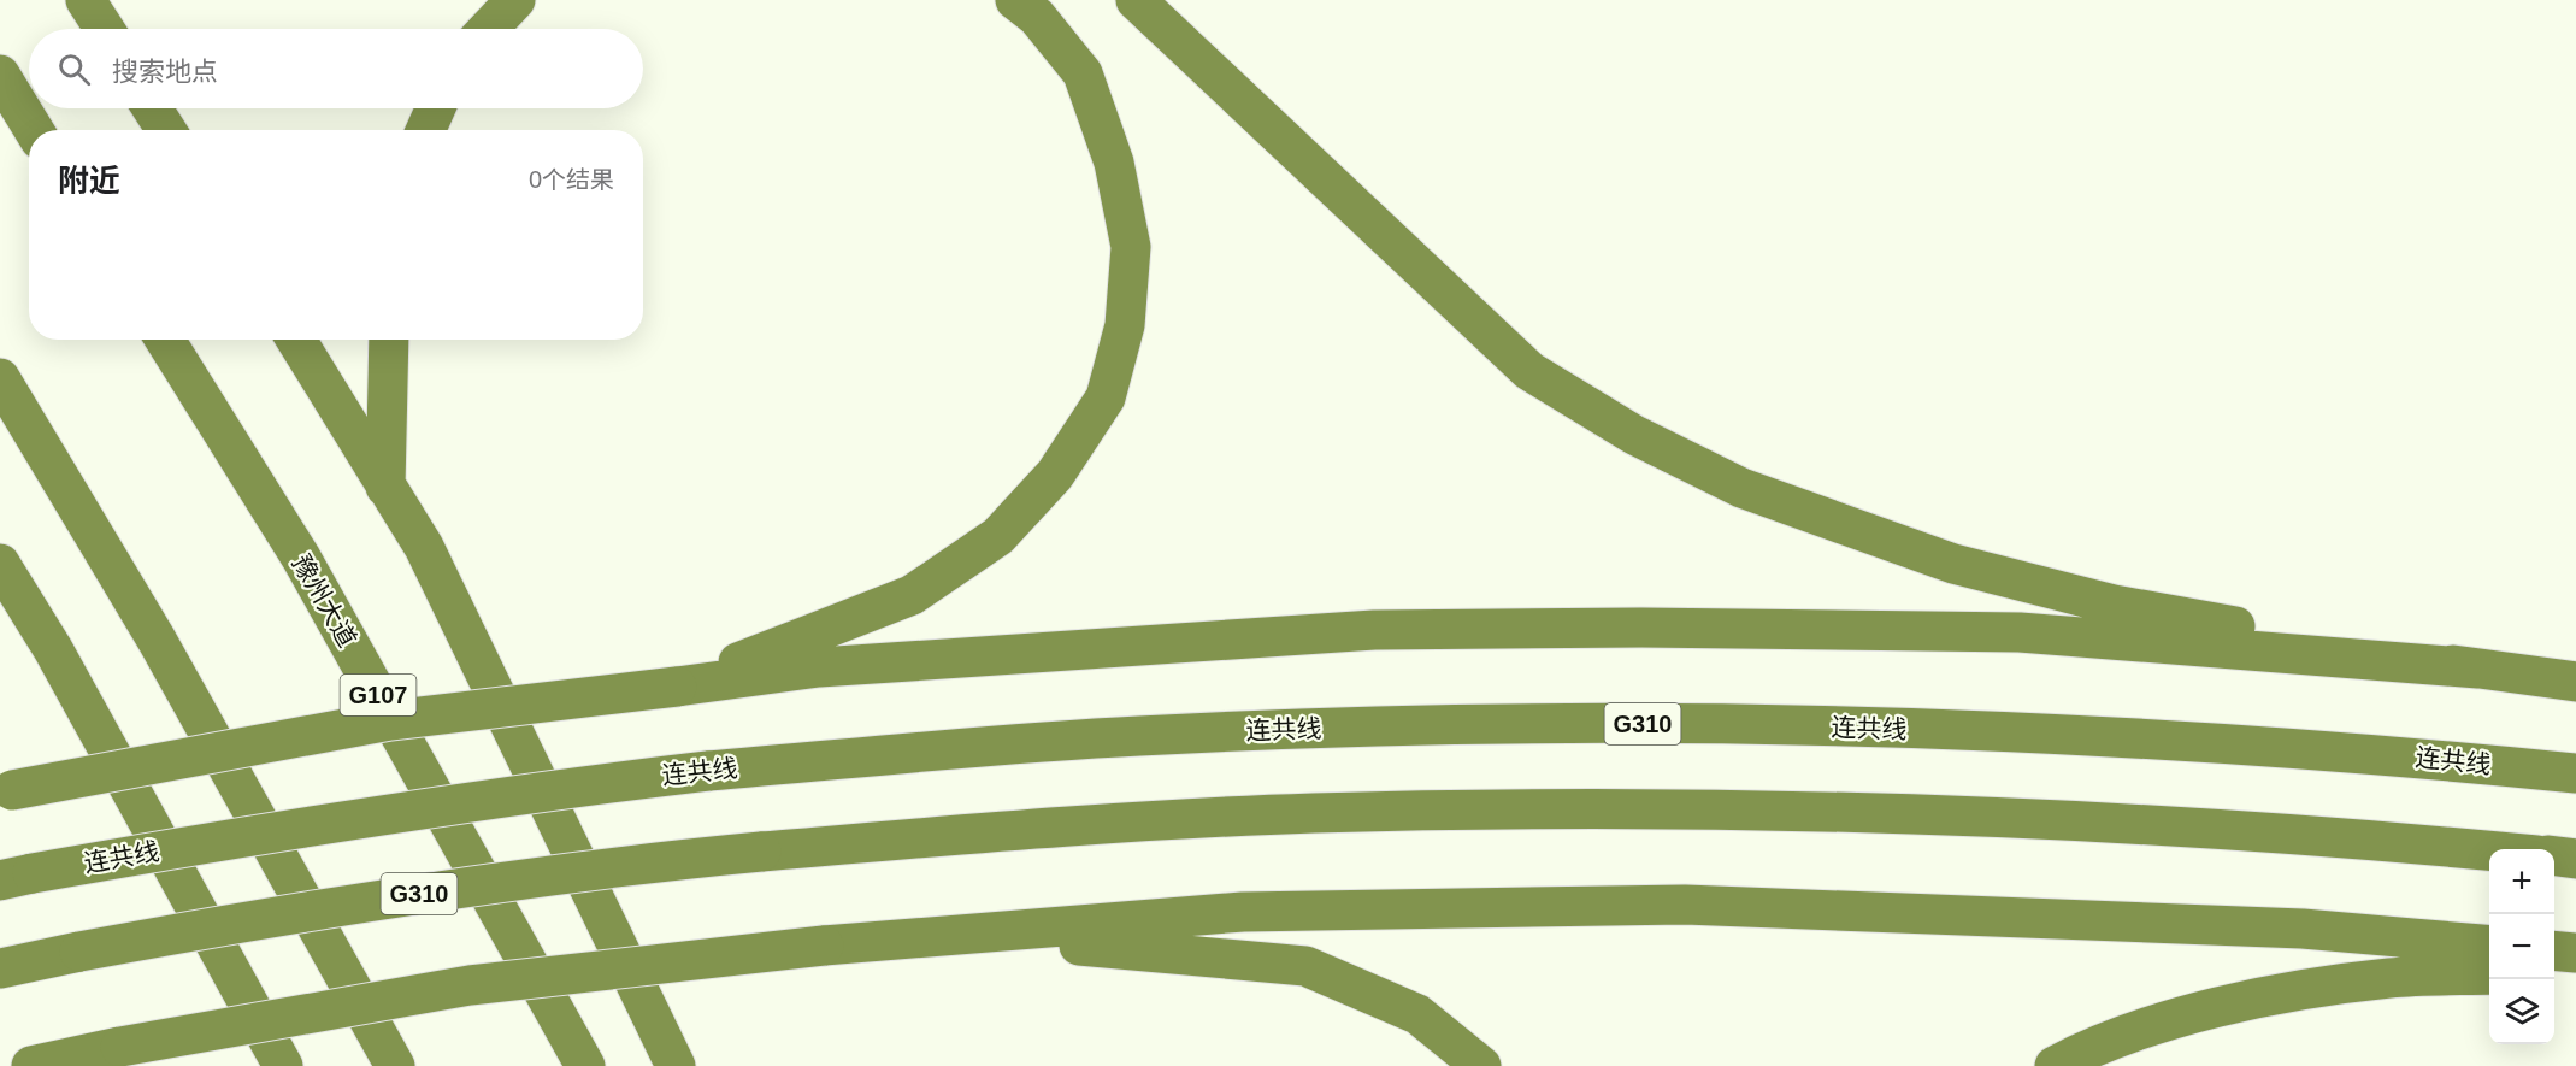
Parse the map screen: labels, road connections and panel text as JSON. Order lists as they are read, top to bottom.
{
  "streets": {
    "highway": [
      "豫州大道",
      "G107",
      "G310",
      "连共线"
    ]
  },
  "page": {
    "search": "搜索地点",
    "heading": ["附近", "0个结果"],
    "map_buttons": ["+", "−"]
  }
}
